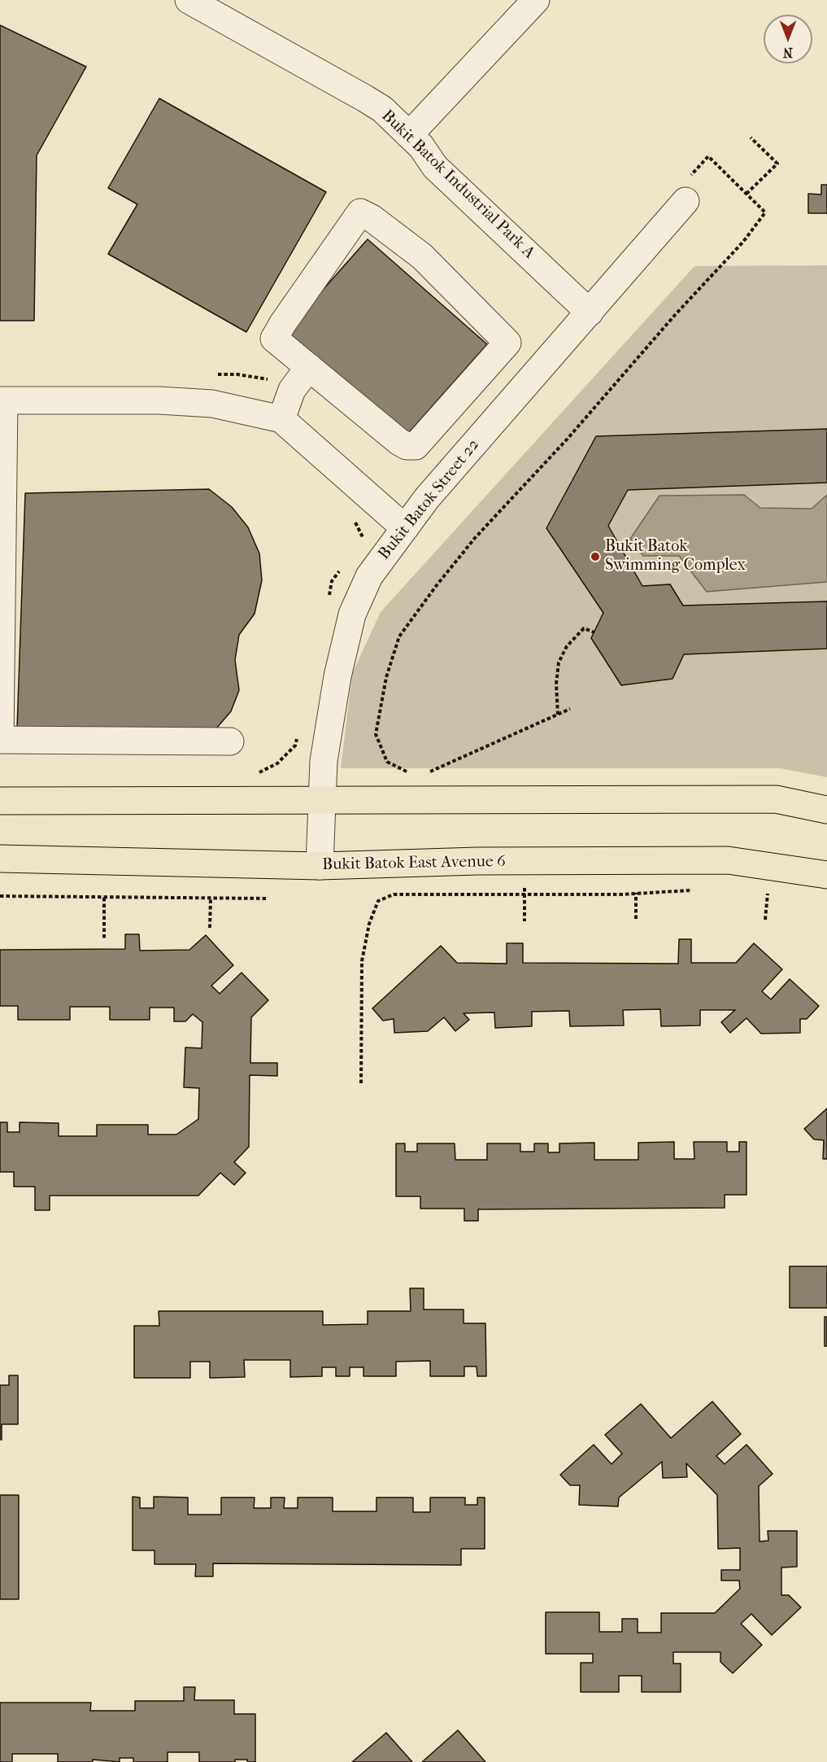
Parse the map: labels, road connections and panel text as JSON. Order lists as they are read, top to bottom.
{
  "streets": {
    "main road": ["Bukit Batok East Avenue 6"],
    "street": ["Bukit Batok Industrial Park A", "Bukit Batok Street 22"]
  },
  "crossings": [
    ["Bukit Batok Industrial Park A", "Bukit Batok Street 22"],
    ["Bukit Batok Street 22", "Bukit Batok East Avenue 6"]
  ],
  "places": ["Bukit Batok Swimming Complex"],
  "north": "bottom"
}
